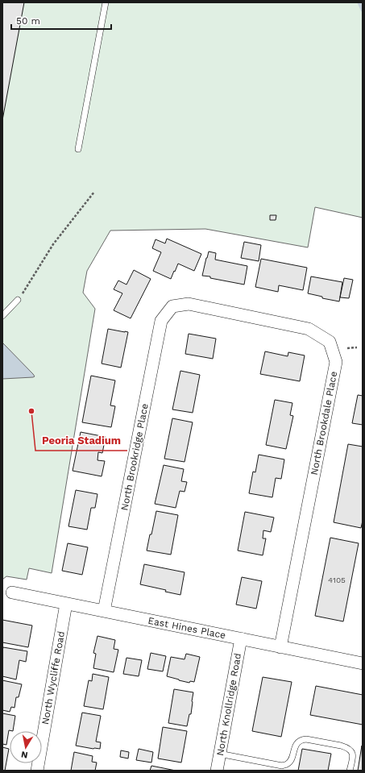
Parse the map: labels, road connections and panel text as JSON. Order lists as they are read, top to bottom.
{
  "streets": {
    "street": [
      "North Brookdale Place",
      "North Brookridge Place",
      "East Hines Place",
      "North Wycliffe Road",
      "North Knollridge Road"
    ]
  },
  "crossings": [
    ["North Brookdale Place", "North Brookridge Place"],
    ["North Brookdale Place", "East Hines Place"],
    ["North Brookridge Place", "East Hines Place"],
    ["East Hines Place", "North Wycliffe Road"],
    ["East Hines Place", "North Knollridge Road"]
  ],
  "places": ["Peoria Stadium"],
  "house_numbers": ["4105"],
  "scale_bar": "50 m",
  "north": "bottom"
}
